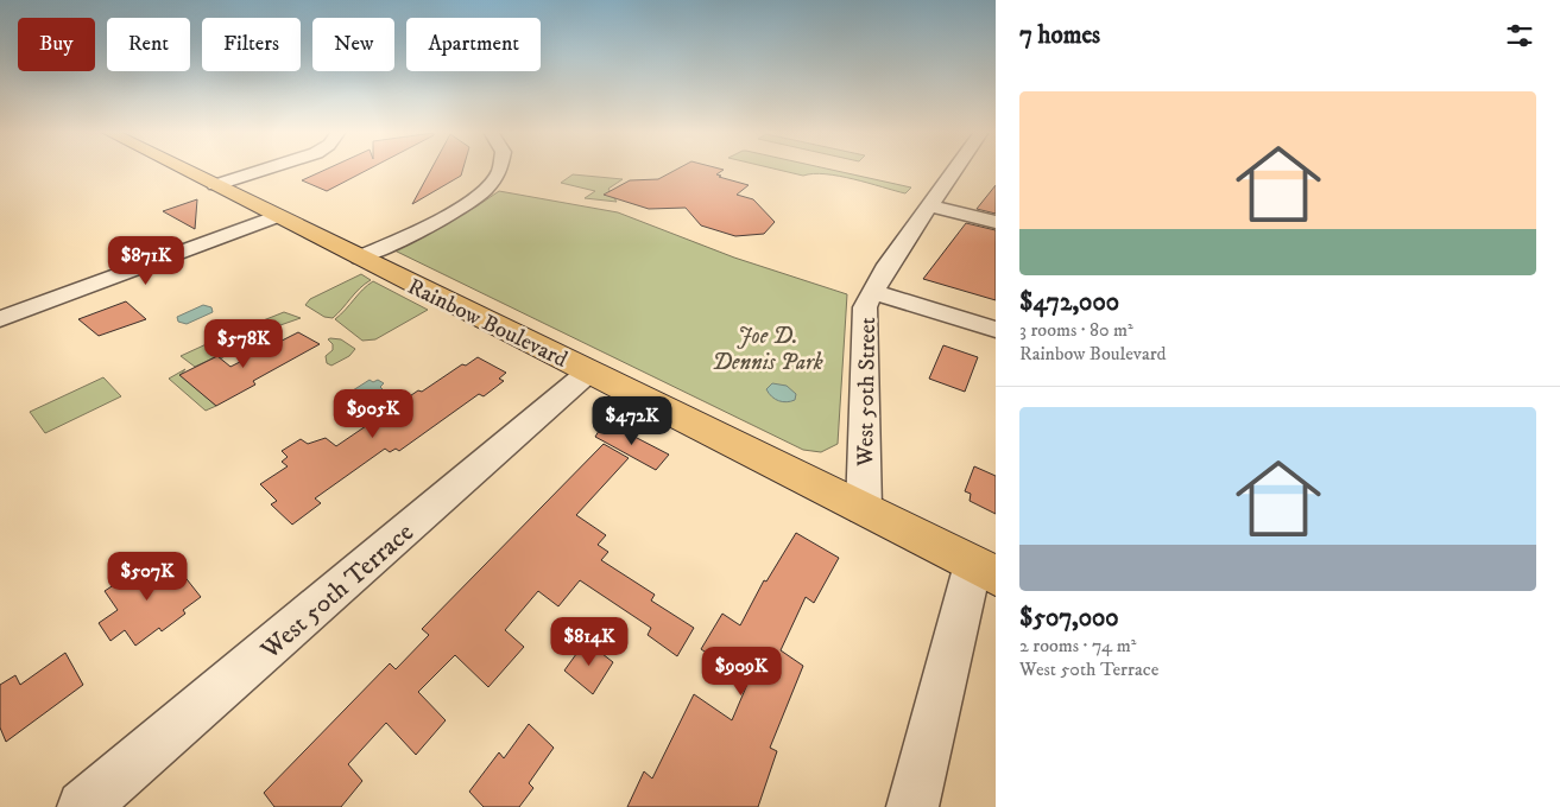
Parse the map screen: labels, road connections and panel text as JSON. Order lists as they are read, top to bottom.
{
  "streets": {
    "main road": ["Rainbow Boulevard"],
    "street": ["West 50th Street", "West 50th Terrace"]
  },
  "crossings": [
    ["Rainbow Boulevard", "West 50th Street"],
    ["Rainbow Boulevard", "West 50th Terrace"]
  ],
  "parks": ["Joe D. Dennis Park"],
  "page": {
    "heading": "7 homes",
    "chip": [
      "Buy",
      "Rent",
      "Filters",
      "New",
      "Apartment"
    ],
    "list": [
      {
        "name": "$472,000",
        "note": "3 rooms · 80 m² · Rainbow Boulevard"
      },
      {
        "name": "$507,000",
        "note": "2 rooms · 74 m² · West 50th Terrace"
      }
    ],
    "price": [
      "$871K",
      "$578K",
      "$905K",
      "$472K",
      "$507K",
      "$814K",
      "$909K"
    ]
  }
}
